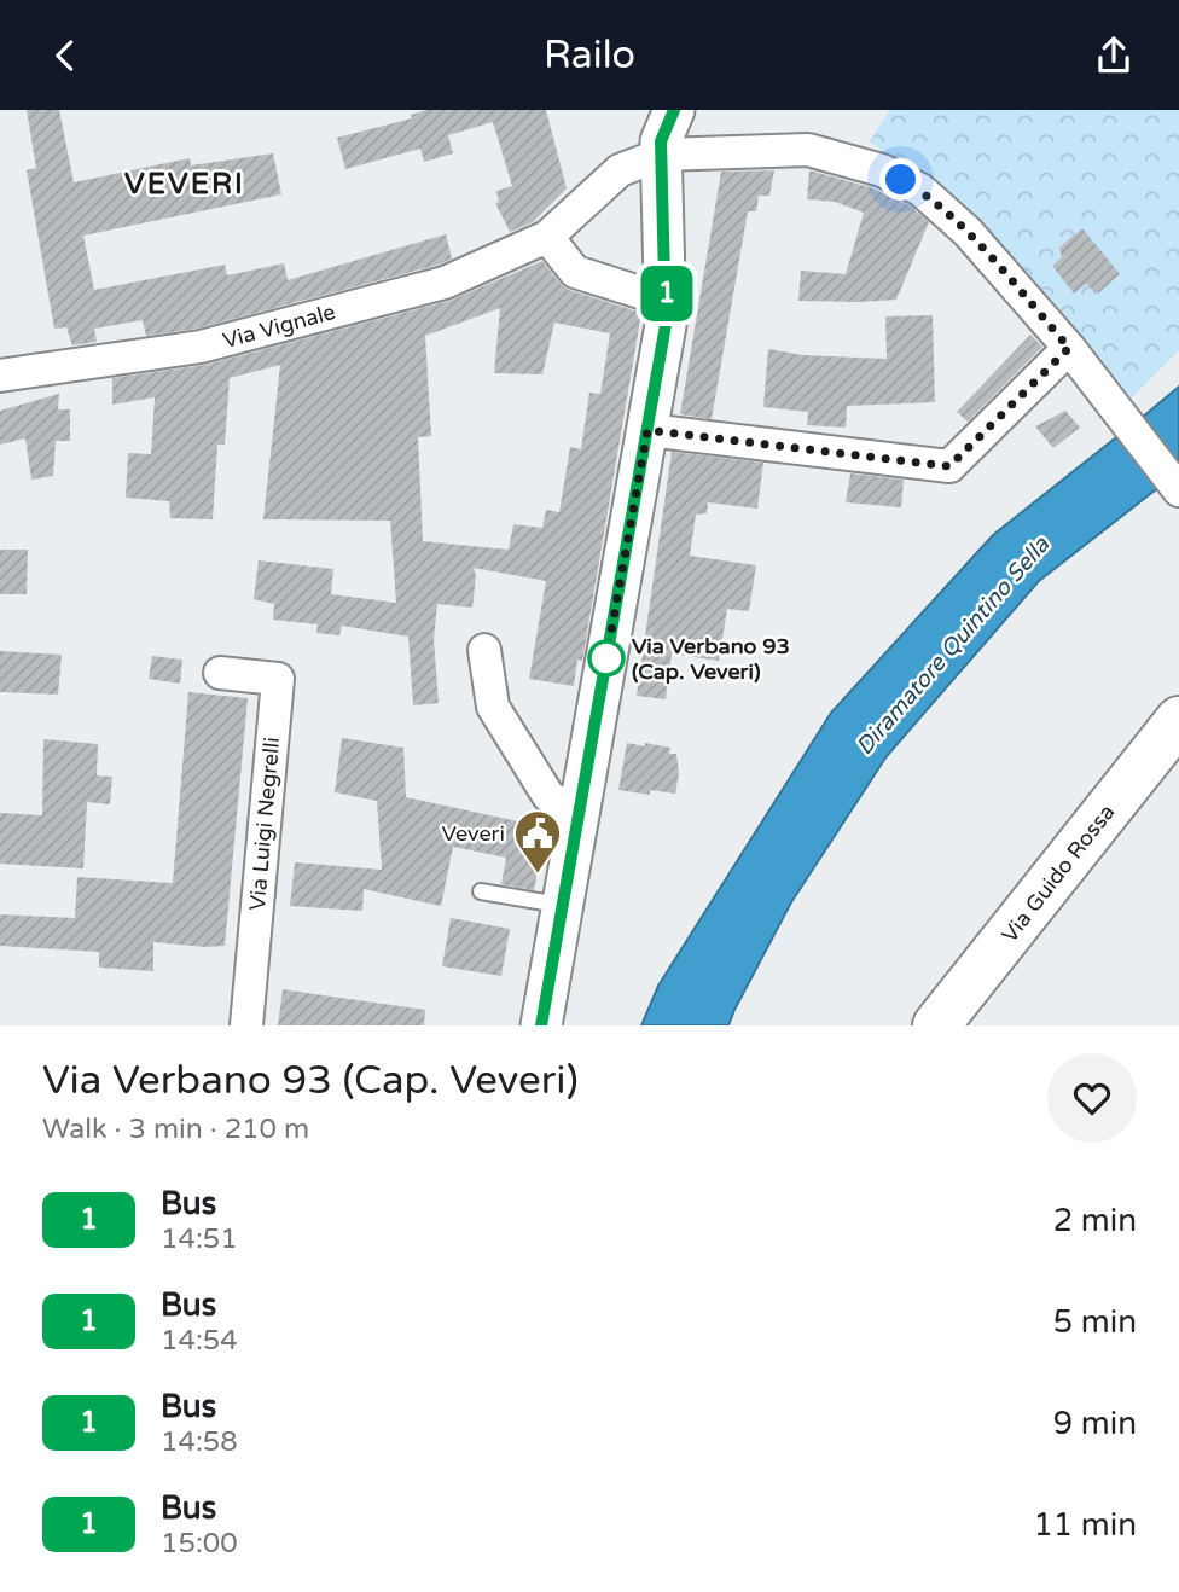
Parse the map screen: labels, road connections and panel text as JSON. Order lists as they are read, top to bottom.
{
  "streets": {
    "main road": ["Via Guido Rossa"],
    "street": ["Via Vignale", "Via Luigi Negrelli"]
  },
  "districts": ["VEVERI"],
  "water": ["Diramatore Quintino Sella"],
  "places": {
    "other": ["Via Verbano 93 (Cap. Veveri)"],
    "public building": ["Veveri"]
  },
  "lines": ["bus line 1"],
  "page": {
    "header": "Railo",
    "on_map": "1",
    "heading": ["Via Verbano 93 (Cap. Veveri)", "Walk · 3 min · 210 m"],
    "list": [
      {
        "mark": "1",
        "name": "Bus",
        "note": "14:51",
        "value": "2 min"
      },
      {
        "mark": "1",
        "name": "Bus",
        "note": "14:54",
        "value": "5 min"
      },
      {
        "mark": "1",
        "name": "Bus",
        "note": "14:58",
        "value": "9 min"
      },
      {
        "mark": "1",
        "name": "Bus",
        "note": "15:00",
        "value": "11 min"
      }
    ]
  }
}
